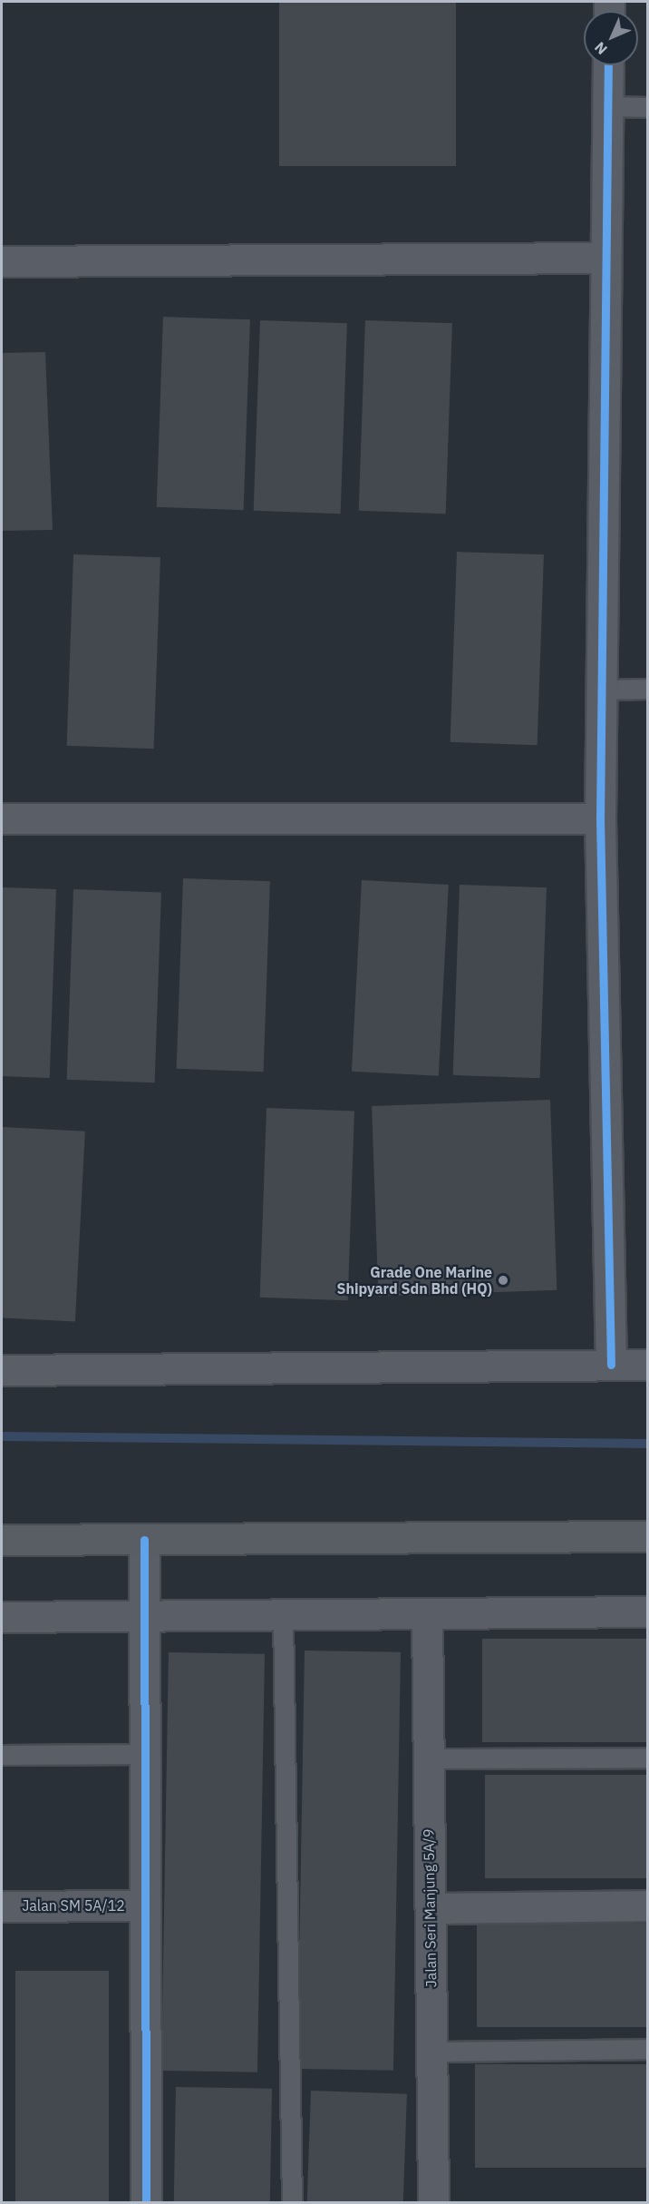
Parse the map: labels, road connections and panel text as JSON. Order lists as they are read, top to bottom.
{
  "streets": {
    "street": ["Jalan SM 5A/12", "Jalan Seri Manjung 5A/9"]
  },
  "places": ["Grade One Marine Shipyard Sdn Bhd (HQ)"],
  "north": "bottom left"
}
